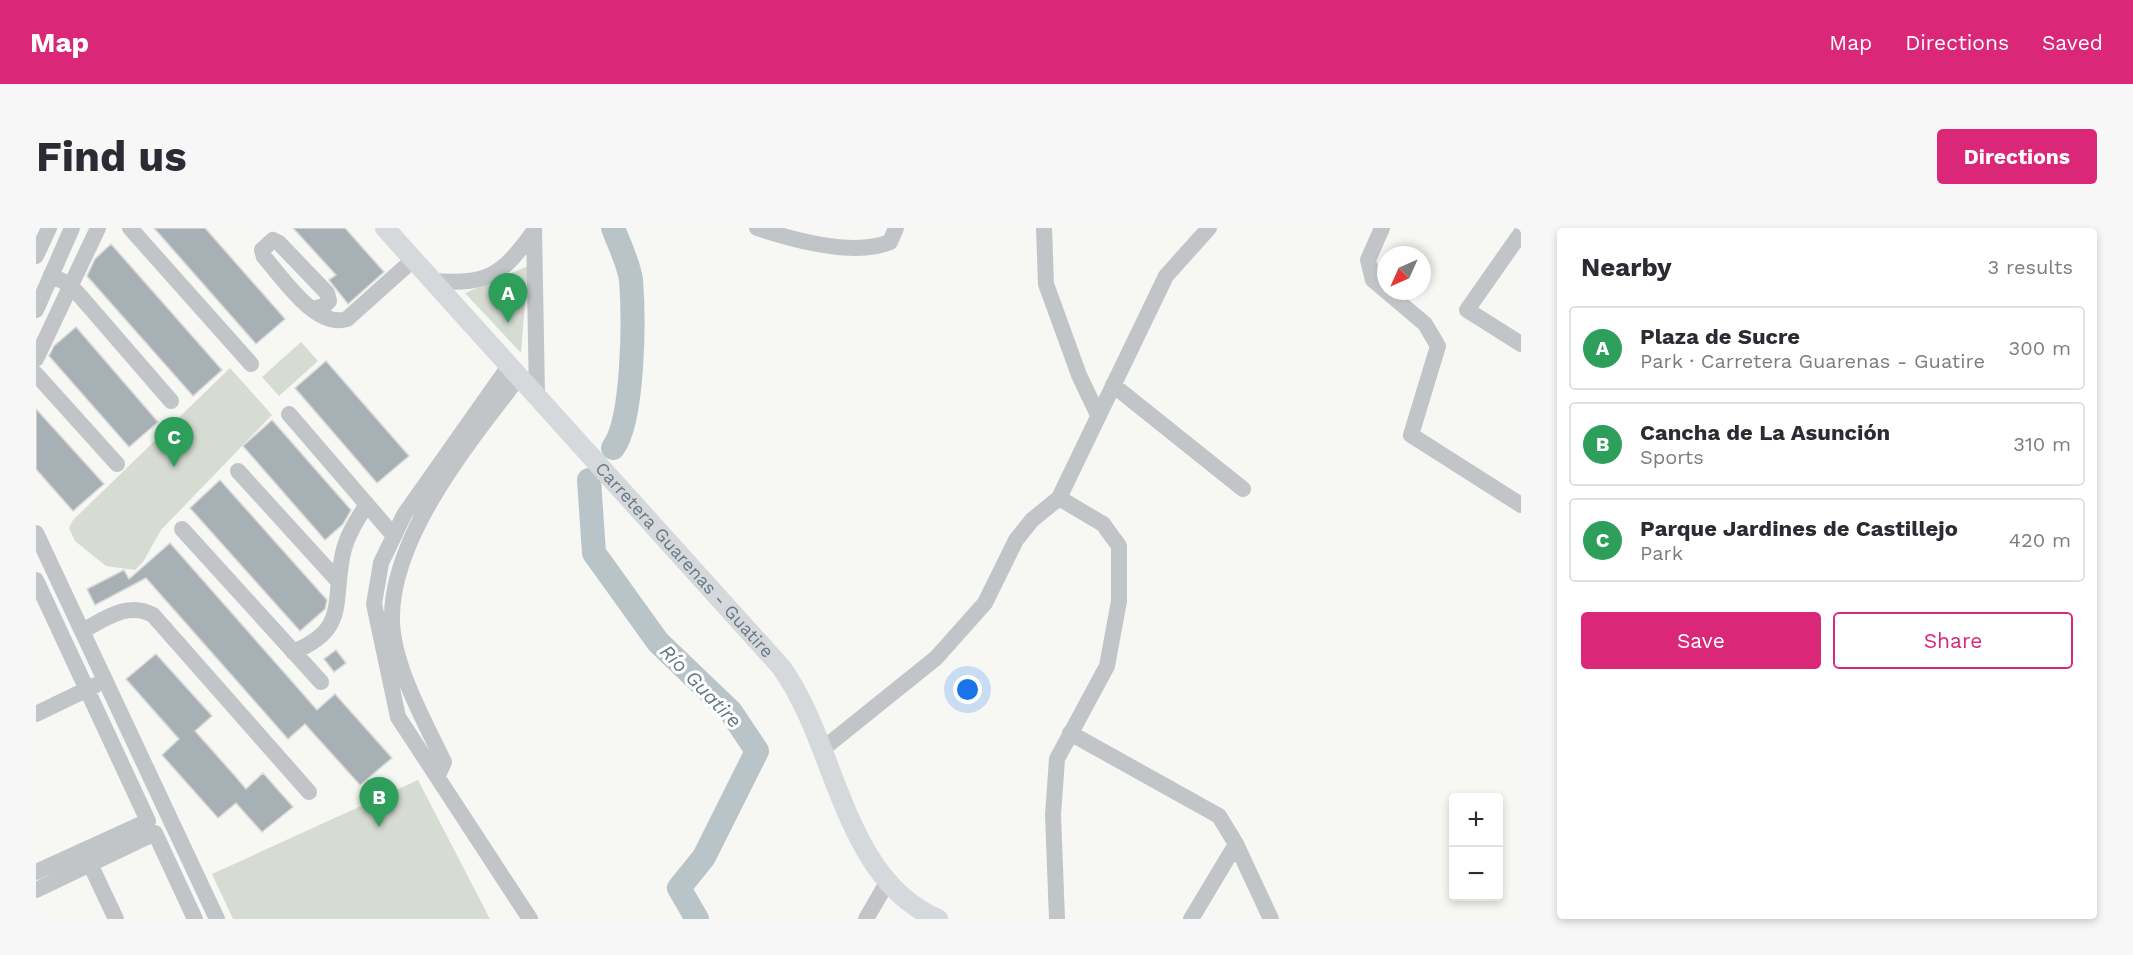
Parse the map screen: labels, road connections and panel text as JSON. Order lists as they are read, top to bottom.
{
  "streets": {
    "main road": ["Carretera Guarenas - Guatire"]
  },
  "water": ["Río Guatire"],
  "north": "bottom left",
  "page": {
    "header": "Map",
    "nav": ["Map", "Directions", "Saved"],
    "buttons": [
      "Directions",
      ["Save", "Share"]
    ],
    "title": "Find us",
    "heading": ["Nearby", "3 results"],
    "pins": ["A", "C", "B"],
    "list": [
      {
        "mark": "A",
        "name": "Plaza de Sucre",
        "note": "Park · Carretera Guarenas - Guatire",
        "value": "300 m"
      },
      {
        "mark": "B",
        "name": "Cancha de La Asunción",
        "note": "Sports",
        "value": "310 m"
      },
      {
        "mark": "C",
        "name": "Parque Jardines de Castillejo",
        "note": "Park",
        "value": "420 m"
      }
    ],
    "map_buttons": ["+", "−"]
  }
}
